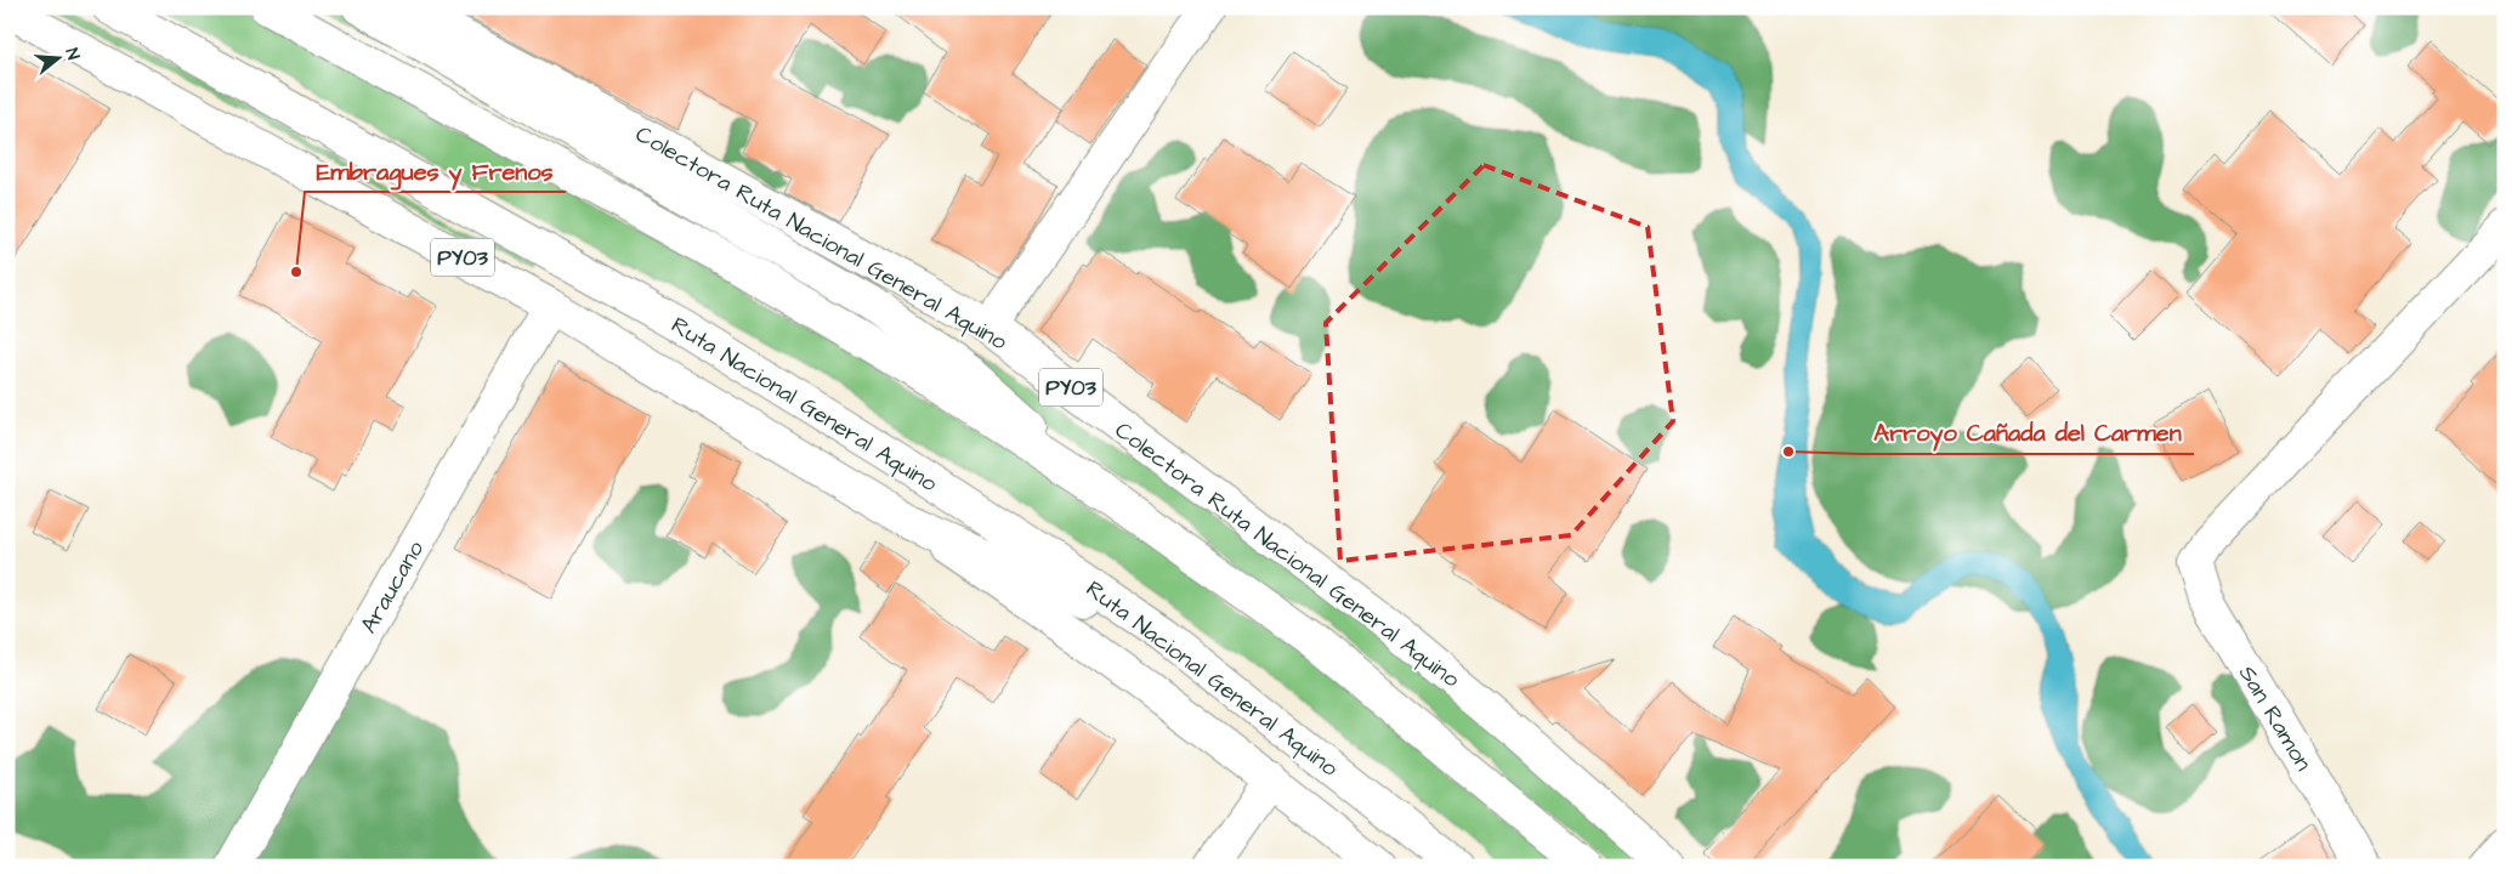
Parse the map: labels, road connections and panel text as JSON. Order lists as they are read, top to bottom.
{
  "streets": {
    "main road": [
      "Colectora Ruta Nacional General Aquino",
      "PY03",
      "Ruta Nacional General Aquino",
      "Araucano",
      "San Ramon"
    ]
  },
  "crossings": [
    ["PY03", "Ruta Nacional General Aquino"],
    ["Ruta Nacional General Aquino", "Araucano"]
  ],
  "places": ["Embragues y Frenos", "Arroyo Cañada del Carmen"],
  "north": "right"
}
